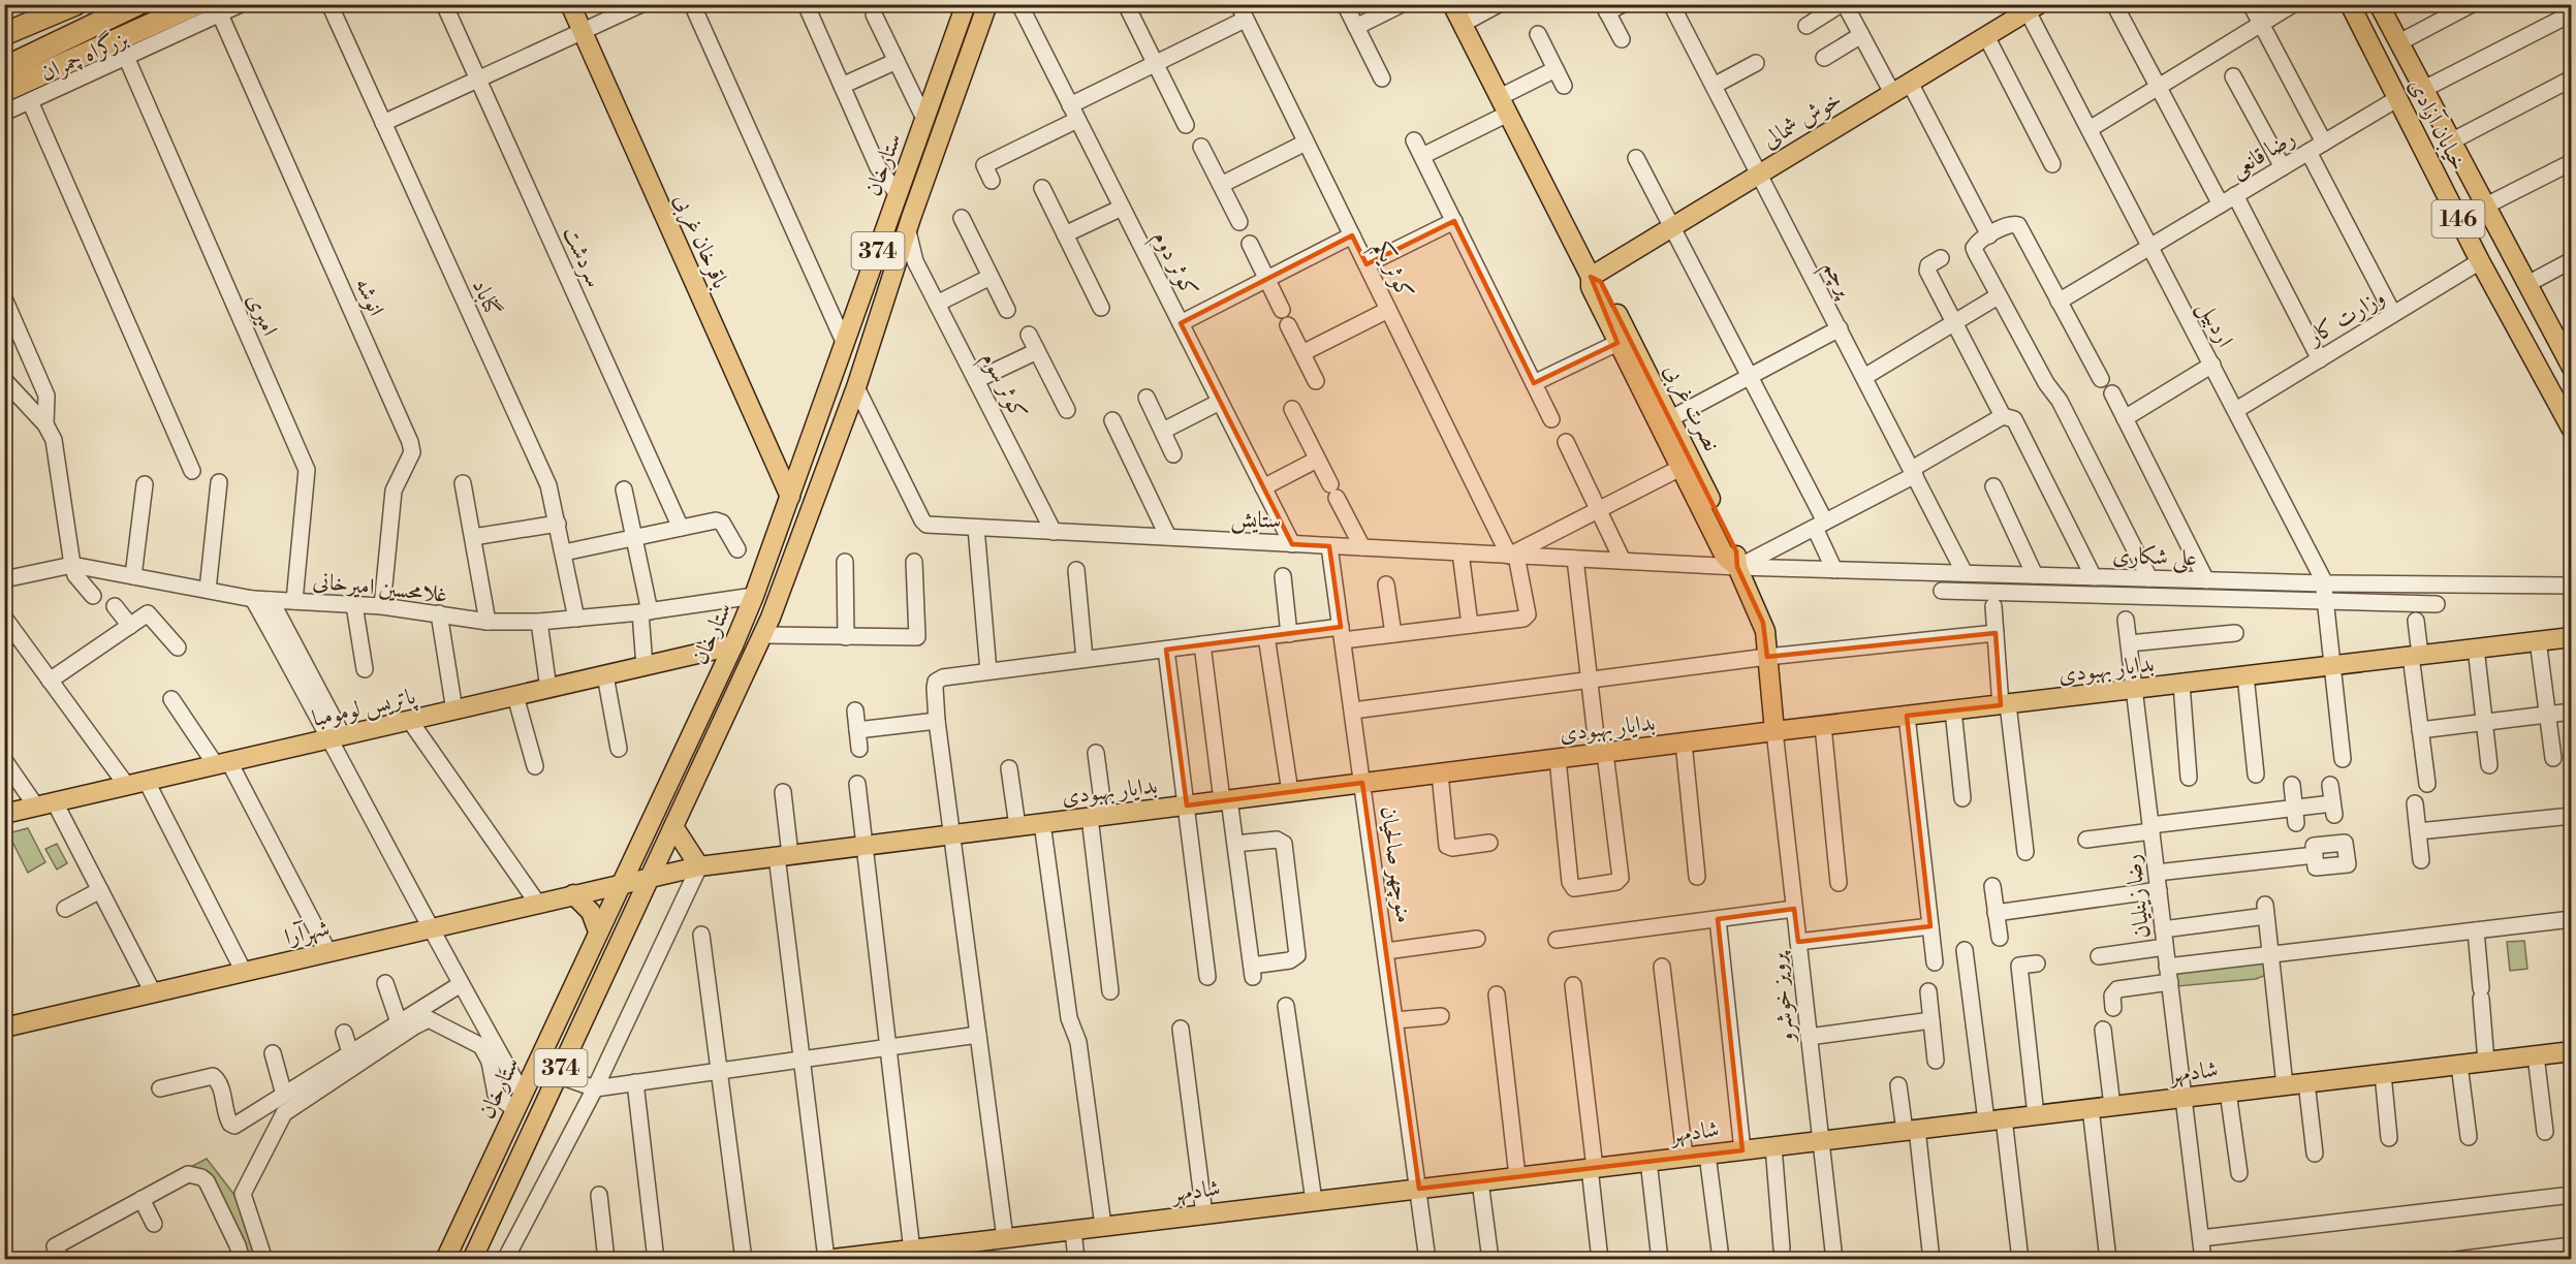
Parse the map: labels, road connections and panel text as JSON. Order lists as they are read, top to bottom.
{
  "streets": {
    "highway": ["بزرگراه چمران"],
    "main road": [
      "خوش شمالی",
      "خیابان آزادی",
      "ستارخان",
      "146",
      "باقرخان غربی",
      "374",
      "نصرت غربی",
      "بدایار بهبودی",
      "پاتریس لومومبا",
      "شهرآرا",
      "شادمهر"
    ],
    "street": [
      "رضا قانعی",
      "سردشت",
      "کوثر دوم",
      "کوثر یکم",
      "پرچم",
      "انوشه",
      "گناباد",
      "امیری",
      "وزارت کار",
      "اردبیل",
      "کوثر سوم",
      "ستایش",
      "علی شکاری",
      "غلامحسین امیرخانی",
      "منوچهر صالحیان",
      "رضا زینلیان",
      "پرویز خوشرو"
    ]
  },
  "crossings": [
    ["خوش شمالی", "پرچم"],
    ["خوش شمالی", "اردبیل"],
    ["خوش شمالی", "نصرت غربی"],
    ["خیابان آزادی", "رضا قانعی"],
    ["خیابان آزادی", "وزارت کار"],
    ["رضا قانعی", "اردبیل"],
    ["ستارخان", "باقرخان غربی"],
    ["ستارخان", "کوثر سوم"],
    ["ستارخان", "ستایش"],
    ["ستارخان", "غلامحسین امیرخانی"],
    ["ستارخان", "بدایار بهبودی"],
    ["ستارخان", "پاتریس لومومبا"],
    ["ستارخان", "شهرآرا"],
    ["کوثر دوم", "ستایش"],
    ["کوثر یکم", "ستایش"],
    ["پرچم", "علی شکاری"],
    ["انوشه", "غلامحسین امیرخانی"],
    ["گناباد", "غلامحسین امیرخانی"],
    ["امیری", "غلامحسین امیرخانی"],
    ["وزارت کار", "اردبیل"],
    ["اردبیل", "علی شکاری"],
    ["اردبیل", "بدایار بهبودی"],
    ["کوثر سوم", "ستایش"],
    ["نصرت غربی", "ستایش"],
    ["نصرت غربی", "علی شکاری"],
    ["نصرت غربی", "بدایار بهبودی"],
    ["نصرت غربی", "پرویز خوشرو"],
    ["ستایش", "علی شکاری"],
    ["ستایش", "منوچهر صالحیان"],
    ["بدایار بهبودی", "منوچهر صالحیان"],
    ["بدایار بهبودی", "رضا زینلیان"],
    ["بدایار بهبودی", "شهرآرا"],
    ["بدایار بهبودی", "پرویز خوشرو"],
    ["منوچهر صالحیان", "شادمهر"],
    ["رضا زینلیان", "شادمهر"],
    ["پرویز خوشرو", "شادمهر"]
  ]
}
